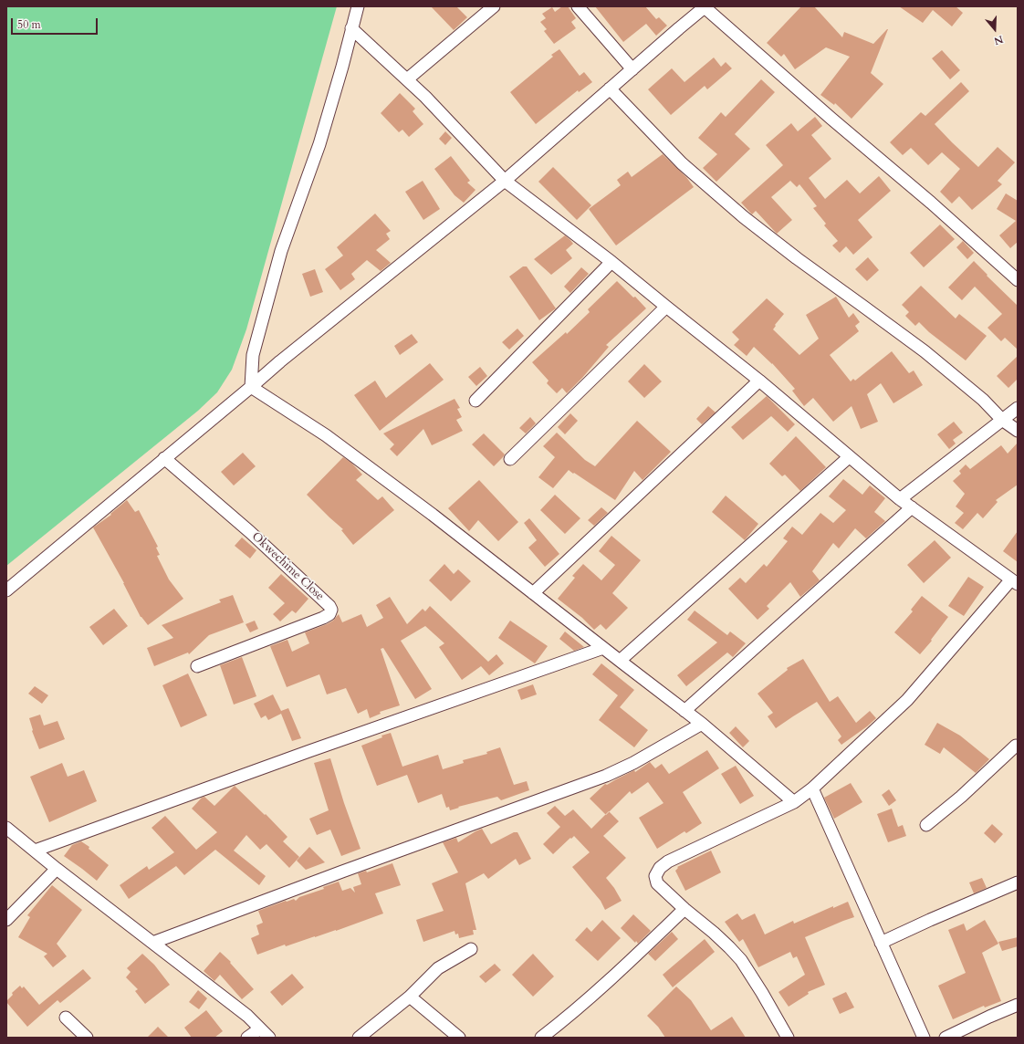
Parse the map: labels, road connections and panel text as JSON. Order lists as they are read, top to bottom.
{
  "streets": {
    "street": ["Okwechime Close"]
  },
  "scale_bar": "50 m",
  "north": "bottom"
}
